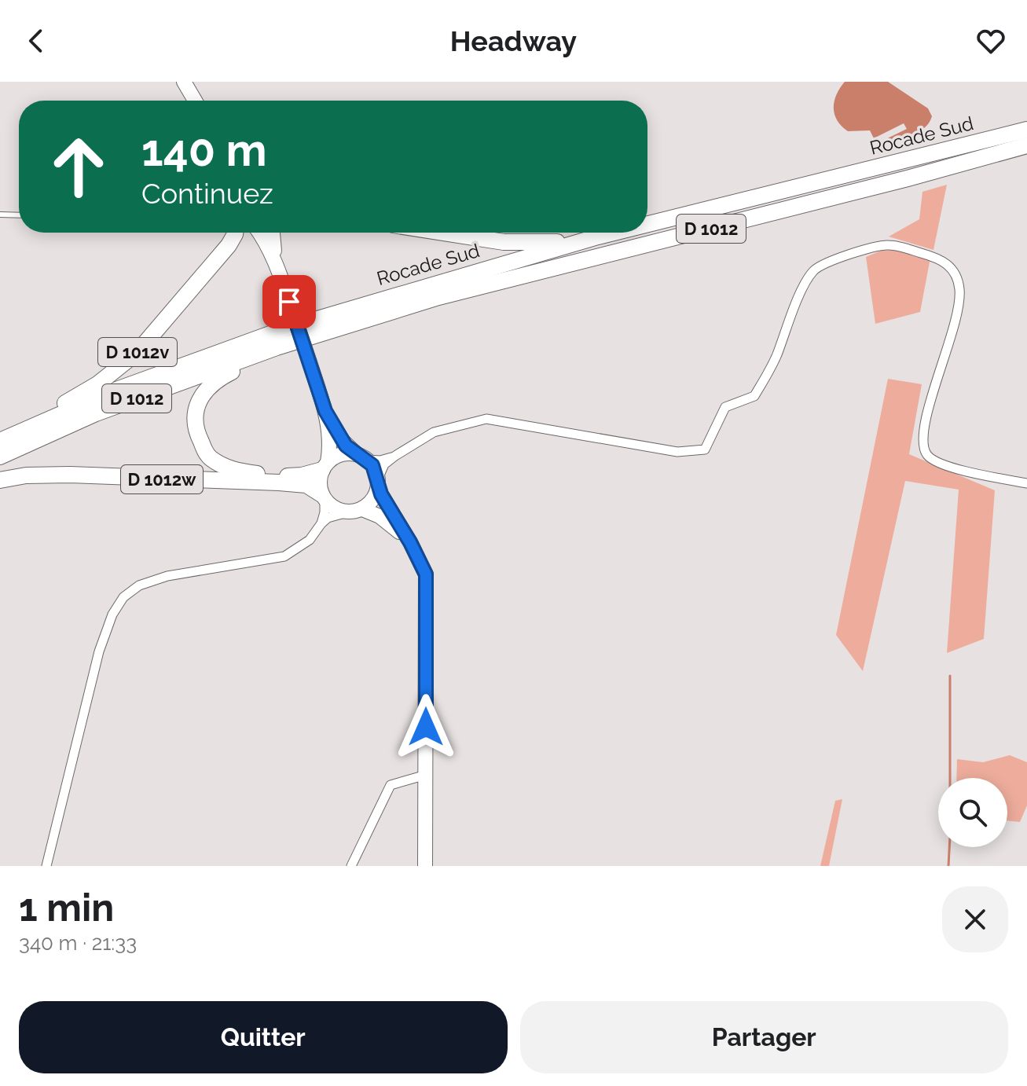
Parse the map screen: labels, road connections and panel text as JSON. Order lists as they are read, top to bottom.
{
  "streets": {
    "highway": [
      "Rocade Sud",
      "D 1012",
      "D 1012v",
      "D 1012w"
    ]
  },
  "crossings": [
    ["Rocade Sud", "D 1012v"]
  ],
  "page": {
    "header": "Headway",
    "turn": ["140 m", "Continuez"],
    "heading": ["1 min", "340 m · 21:33"],
    "buttons": ["Quitter", "Partager"]
  }
}
